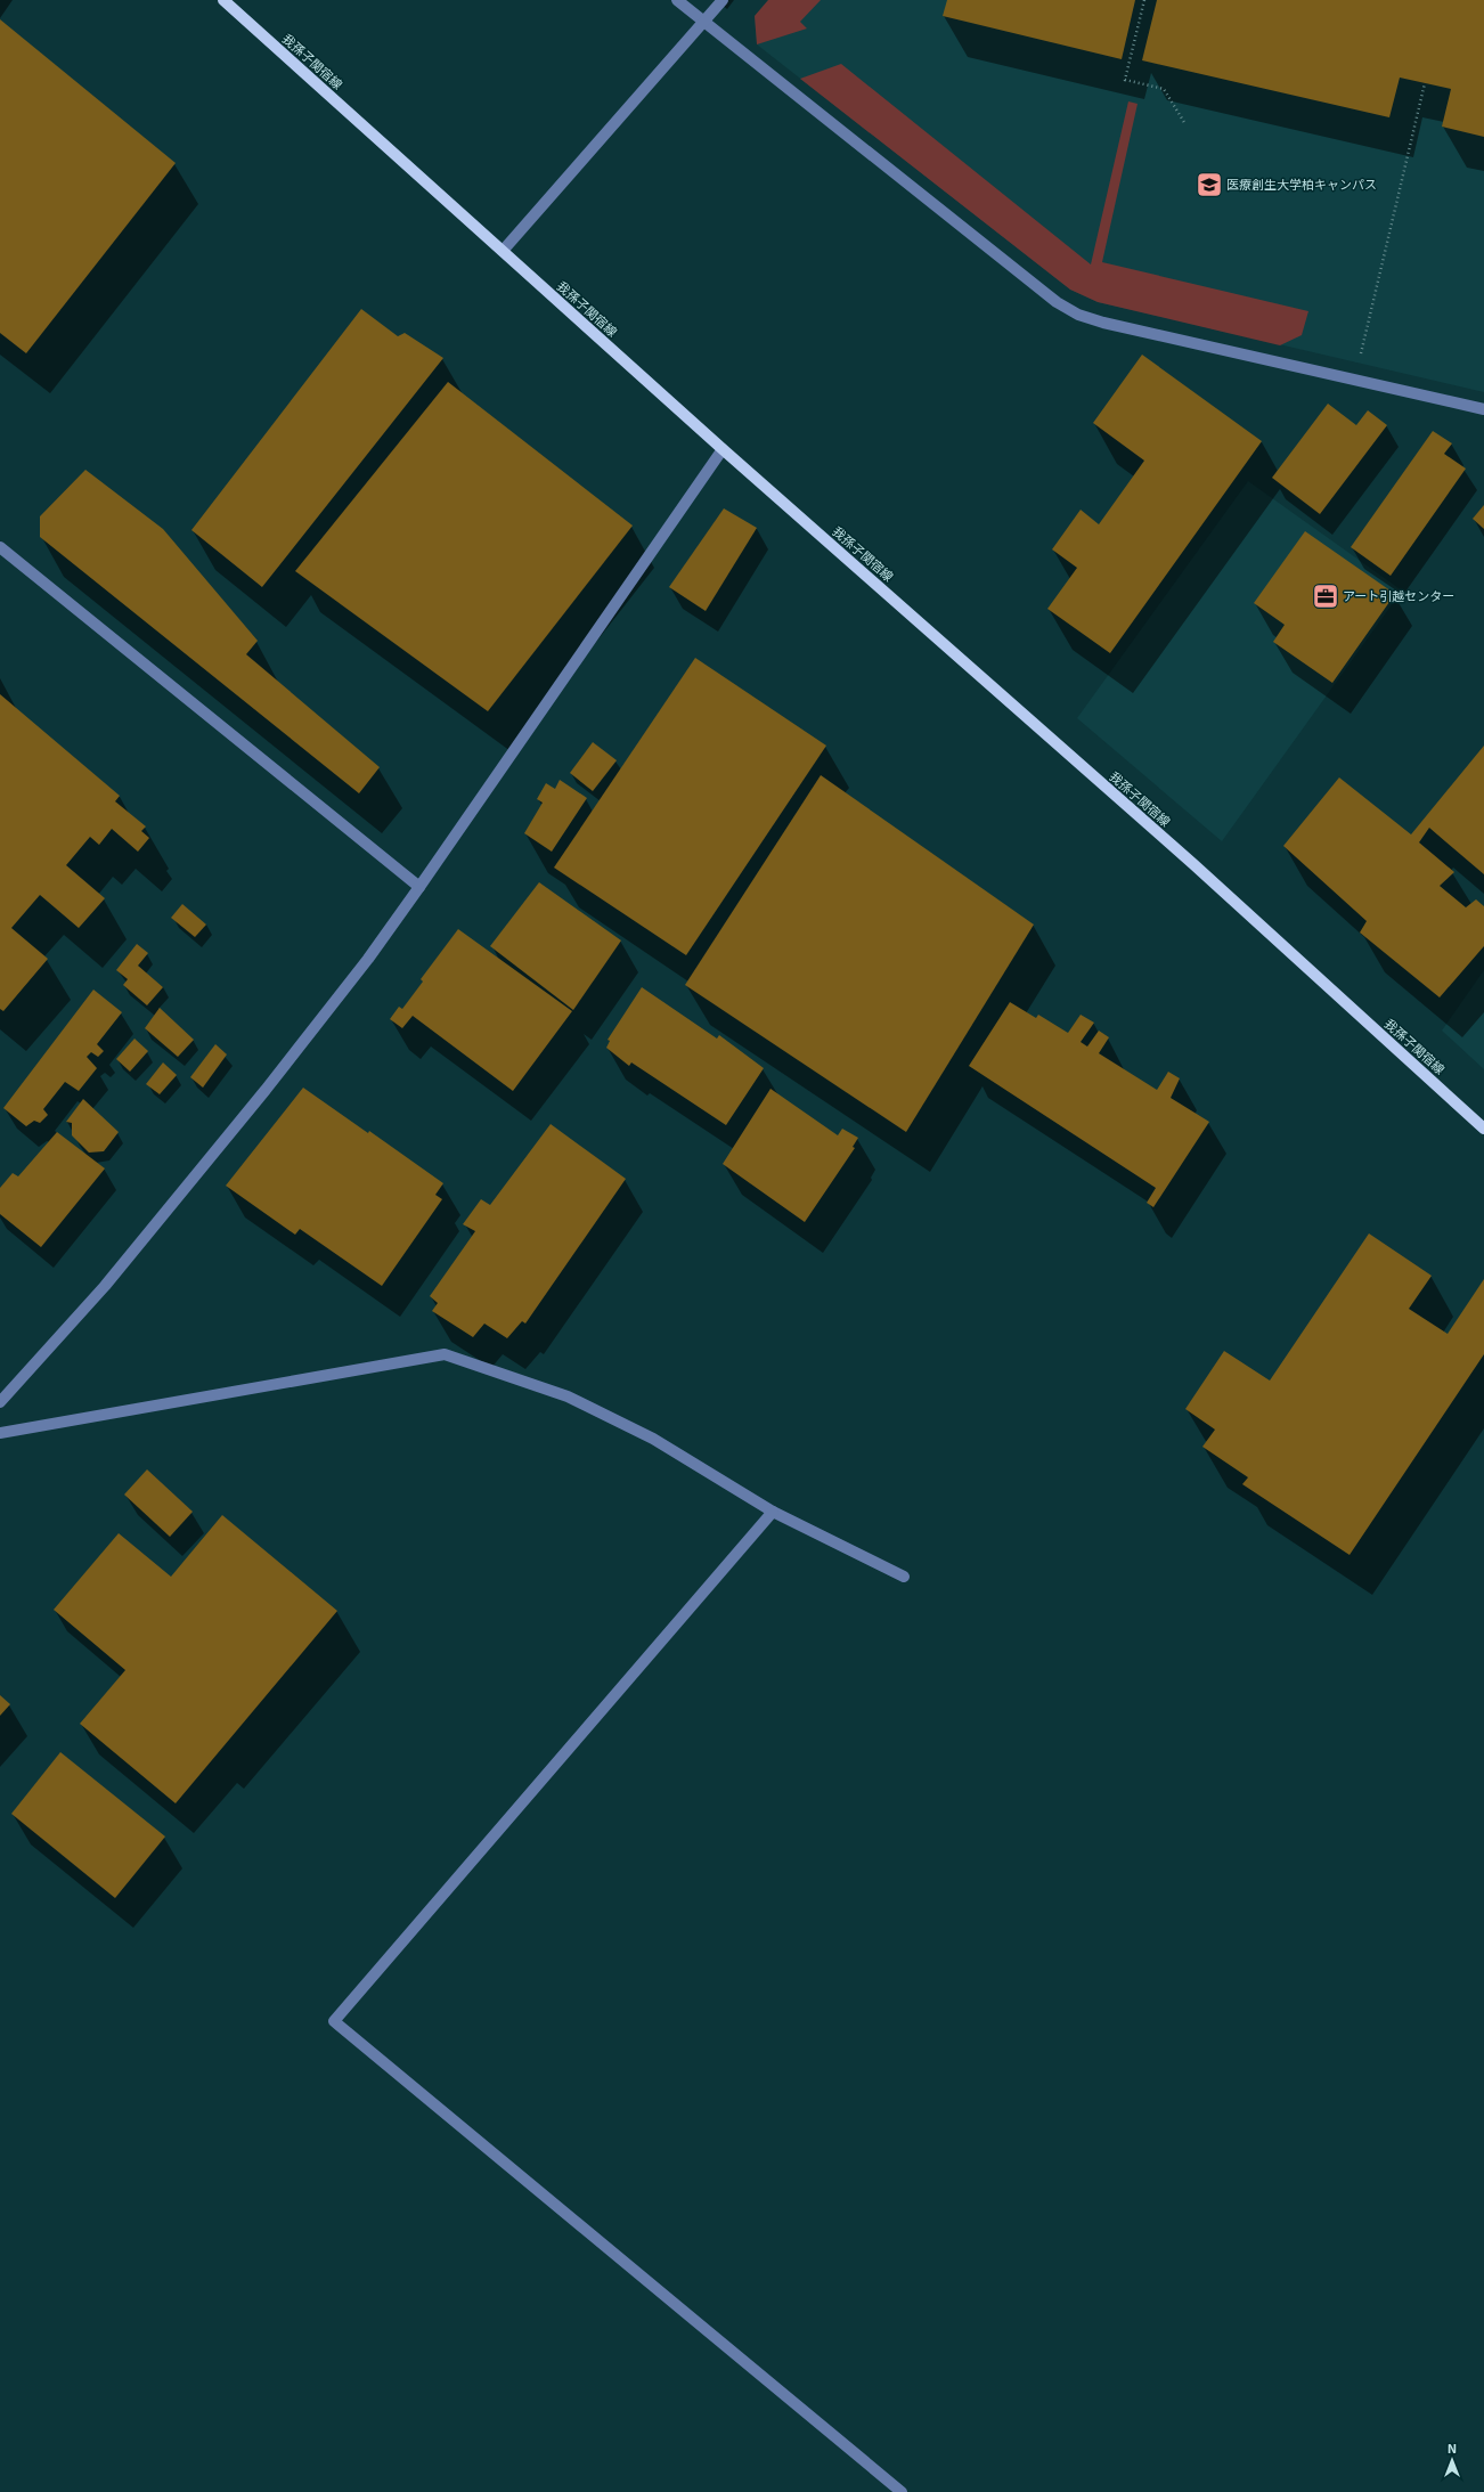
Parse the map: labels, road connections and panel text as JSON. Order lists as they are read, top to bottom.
{
  "streets": {
    "main road": ["我孫子関宿線"]
  },
  "places": {
    "school or university": ["医療創生大学柏キャンパス"],
    "office": ["アート引越センター"]
  },
  "north": "top"
}
